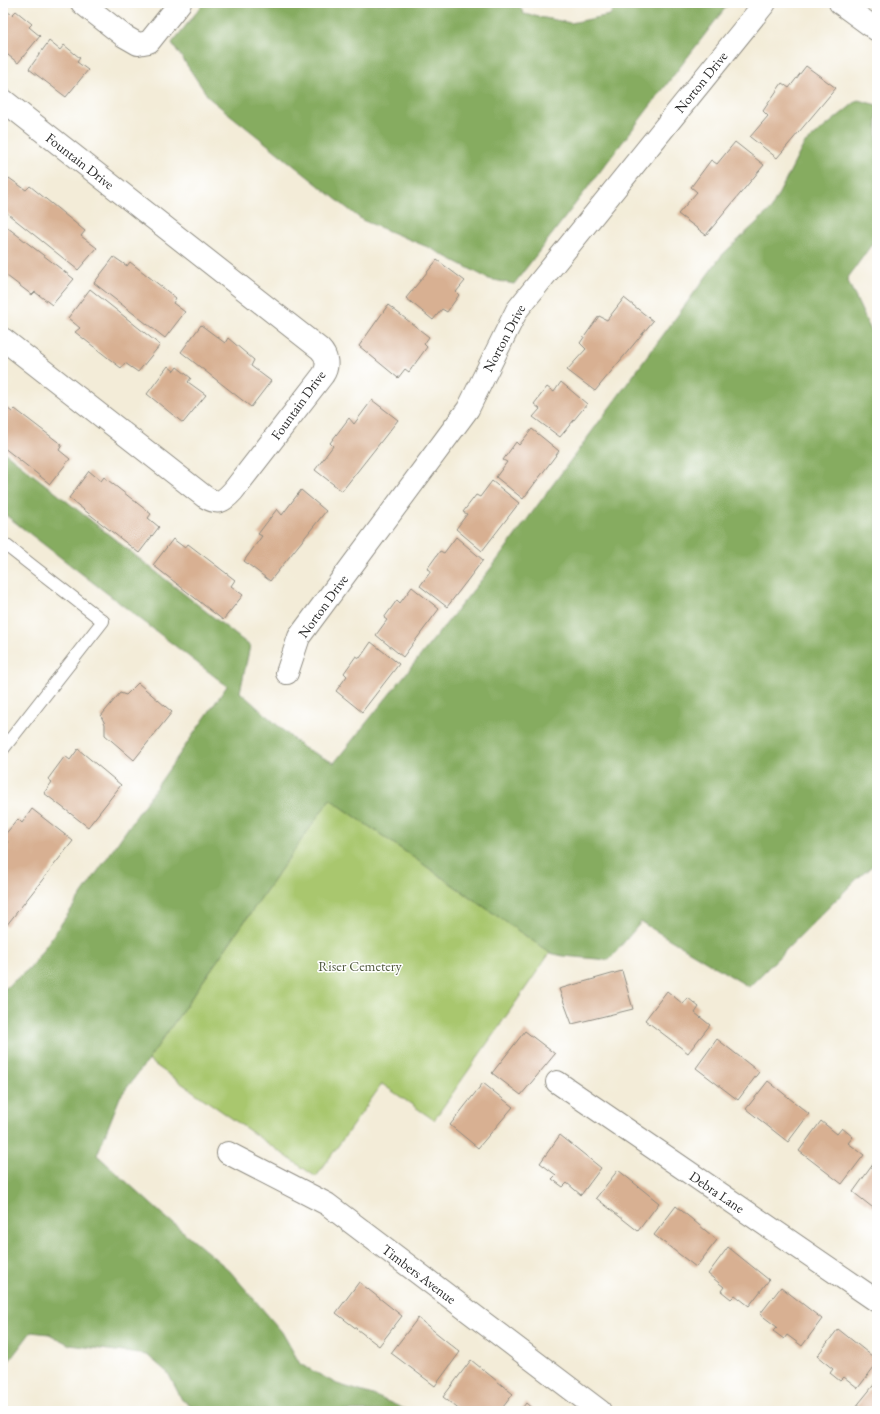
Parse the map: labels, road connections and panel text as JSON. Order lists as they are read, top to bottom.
{
  "streets": {
    "street": [
      "Norton Drive",
      "Fountain Drive",
      "Debra Lane",
      "Timbers Avenue"
    ]
  },
  "parks": ["Riser Cemetery"]
}
